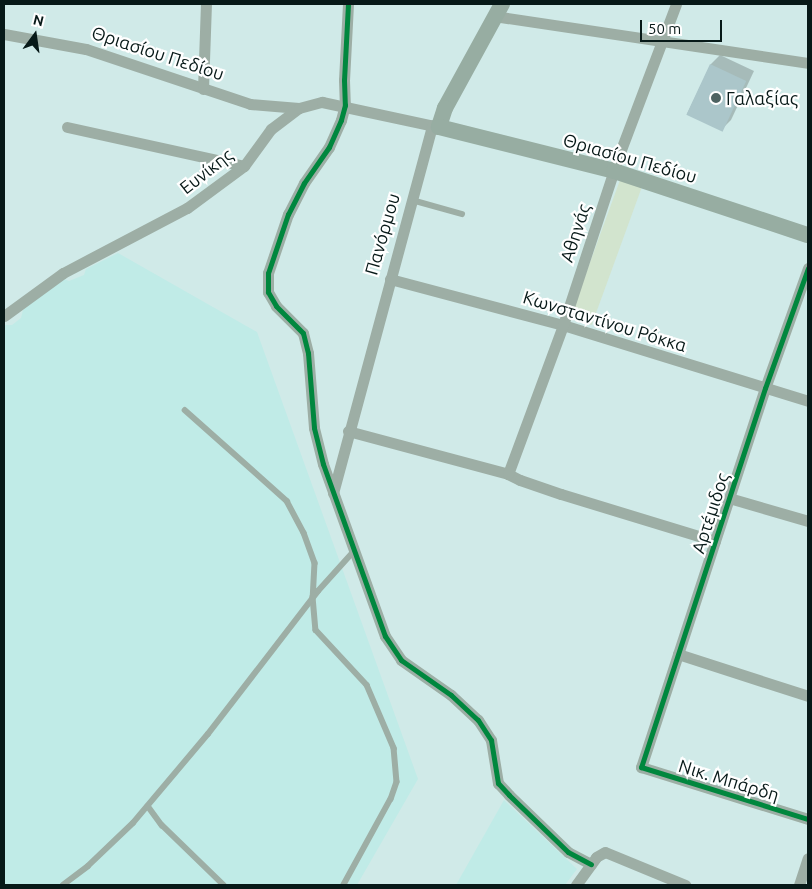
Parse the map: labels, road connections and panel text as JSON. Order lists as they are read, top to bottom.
{
  "streets": {
    "main road": ["Θριασίου Πεδίου", "Πανόρμου"],
    "street": [
      "Ευνίκης",
      "Αθηνάς",
      "Κωνσταντίνου Ρόκκα",
      "Αρτέμιδος",
      "Νικ. Μπάρδη"
    ]
  },
  "crossings": [
    ["Θριασίου Πεδίου", "Ευνίκης"],
    ["Θριασίου Πεδίου", "Αθηνάς"],
    ["Θριασίου Πεδίου", "Πανόρμου"],
    ["Ευνίκης", "Πανόρμου"],
    ["Αθηνάς", "Κωνσταντίνου Ρόκκα"],
    ["Πανόρμου", "Κωνσταντίνου Ρόκκα"],
    ["Κωνσταντίνου Ρόκκα", "Αρτέμιδος"],
    ["Αρτέμιδος", "Νικ. Μπάρδη"]
  ],
  "places": ["Γαλαξίας"],
  "scale_bar": "50 m",
  "north": "top"
}
